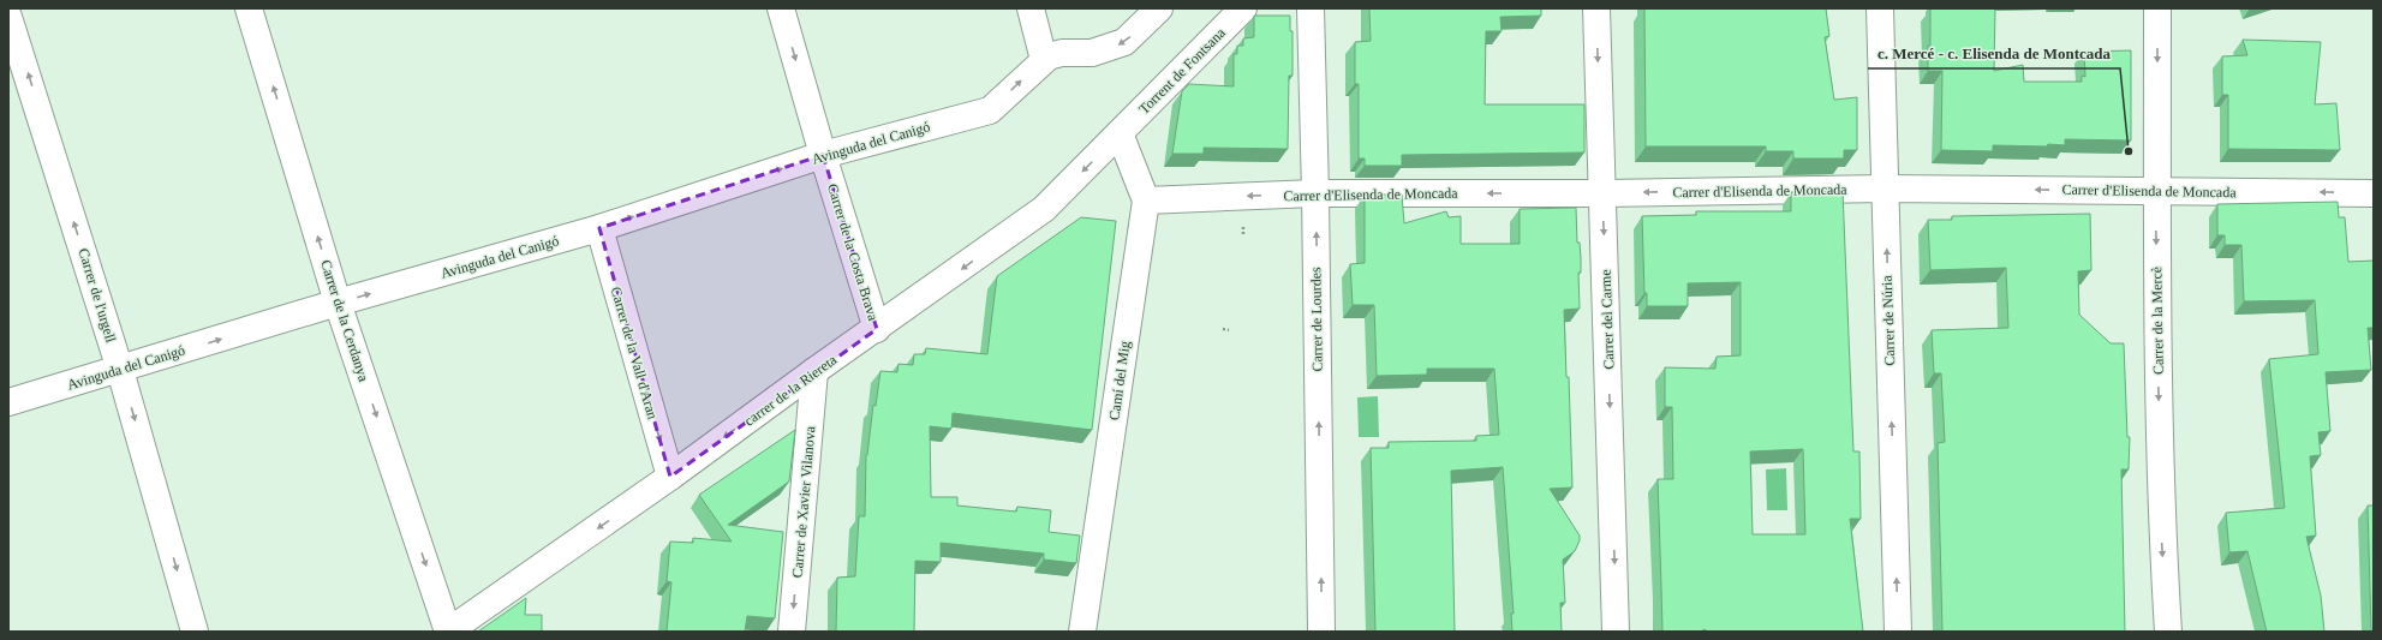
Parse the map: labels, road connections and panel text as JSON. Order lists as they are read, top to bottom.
{
  "streets": {
    "street": [
      "Torrent de Fontsana",
      "Avinguda del Canigó",
      "Carrer d'Elisenda de Moncada",
      "Carrer de la Costa Brava",
      "Carrer de l'urgell",
      "Carrer de Lourdes",
      "Carrer del Carme",
      "Carrer de la Cerdanya",
      "Carrer de Núria",
      "Carrer de la Mercè",
      "Carrer de la Vall d'Aran",
      "Camí del Mig",
      "carrer de la Riereta",
      "Carrer de Xavier Vilanova"
    ]
  },
  "crossings": [
    ["Torrent de Fontsana", "Camí del Mig"],
    ["Torrent de Fontsana", "carrer de la Riereta"],
    ["Avinguda del Canigó", "Carrer de la Costa Brava"],
    ["Avinguda del Canigó", "Carrer de l'urgell"],
    ["Avinguda del Canigó", "Carrer de la Cerdanya"],
    ["Avinguda del Canigó", "Carrer de la Vall d'Aran"],
    ["Carrer d'Elisenda de Moncada", "Carrer de Lourdes"],
    ["Carrer d'Elisenda de Moncada", "Carrer del Carme"],
    ["Carrer d'Elisenda de Moncada", "Carrer de Núria"],
    ["Carrer d'Elisenda de Moncada", "Carrer de la Mercè"],
    ["Carrer d'Elisenda de Moncada", "Camí del Mig"],
    ["Carrer de la Costa Brava", "carrer de la Riereta"],
    ["Carrer de la Cerdanya", "carrer de la Riereta"],
    ["Carrer de la Vall d'Aran", "carrer de la Riereta"],
    ["Camí del Mig", "carrer de la Riereta"],
    ["carrer de la Riereta", "Carrer de Xavier Vilanova"]
  ],
  "one_way": [
    "Avinguda del Canigó",
    "Carrer d'Elisenda de Moncada",
    "Carrer de la Costa Brava",
    "Carrer de Lourdes",
    "Carrer del Carme",
    "Carrer de Núria",
    "Carrer de la Mercè",
    "Carrer de la Vall d'Aran",
    "carrer de la Riereta",
    "Carrer de Xavier Vilanova"
  ],
  "places": ["c. Mercé - c. Elisenda de Montcada"]
}
